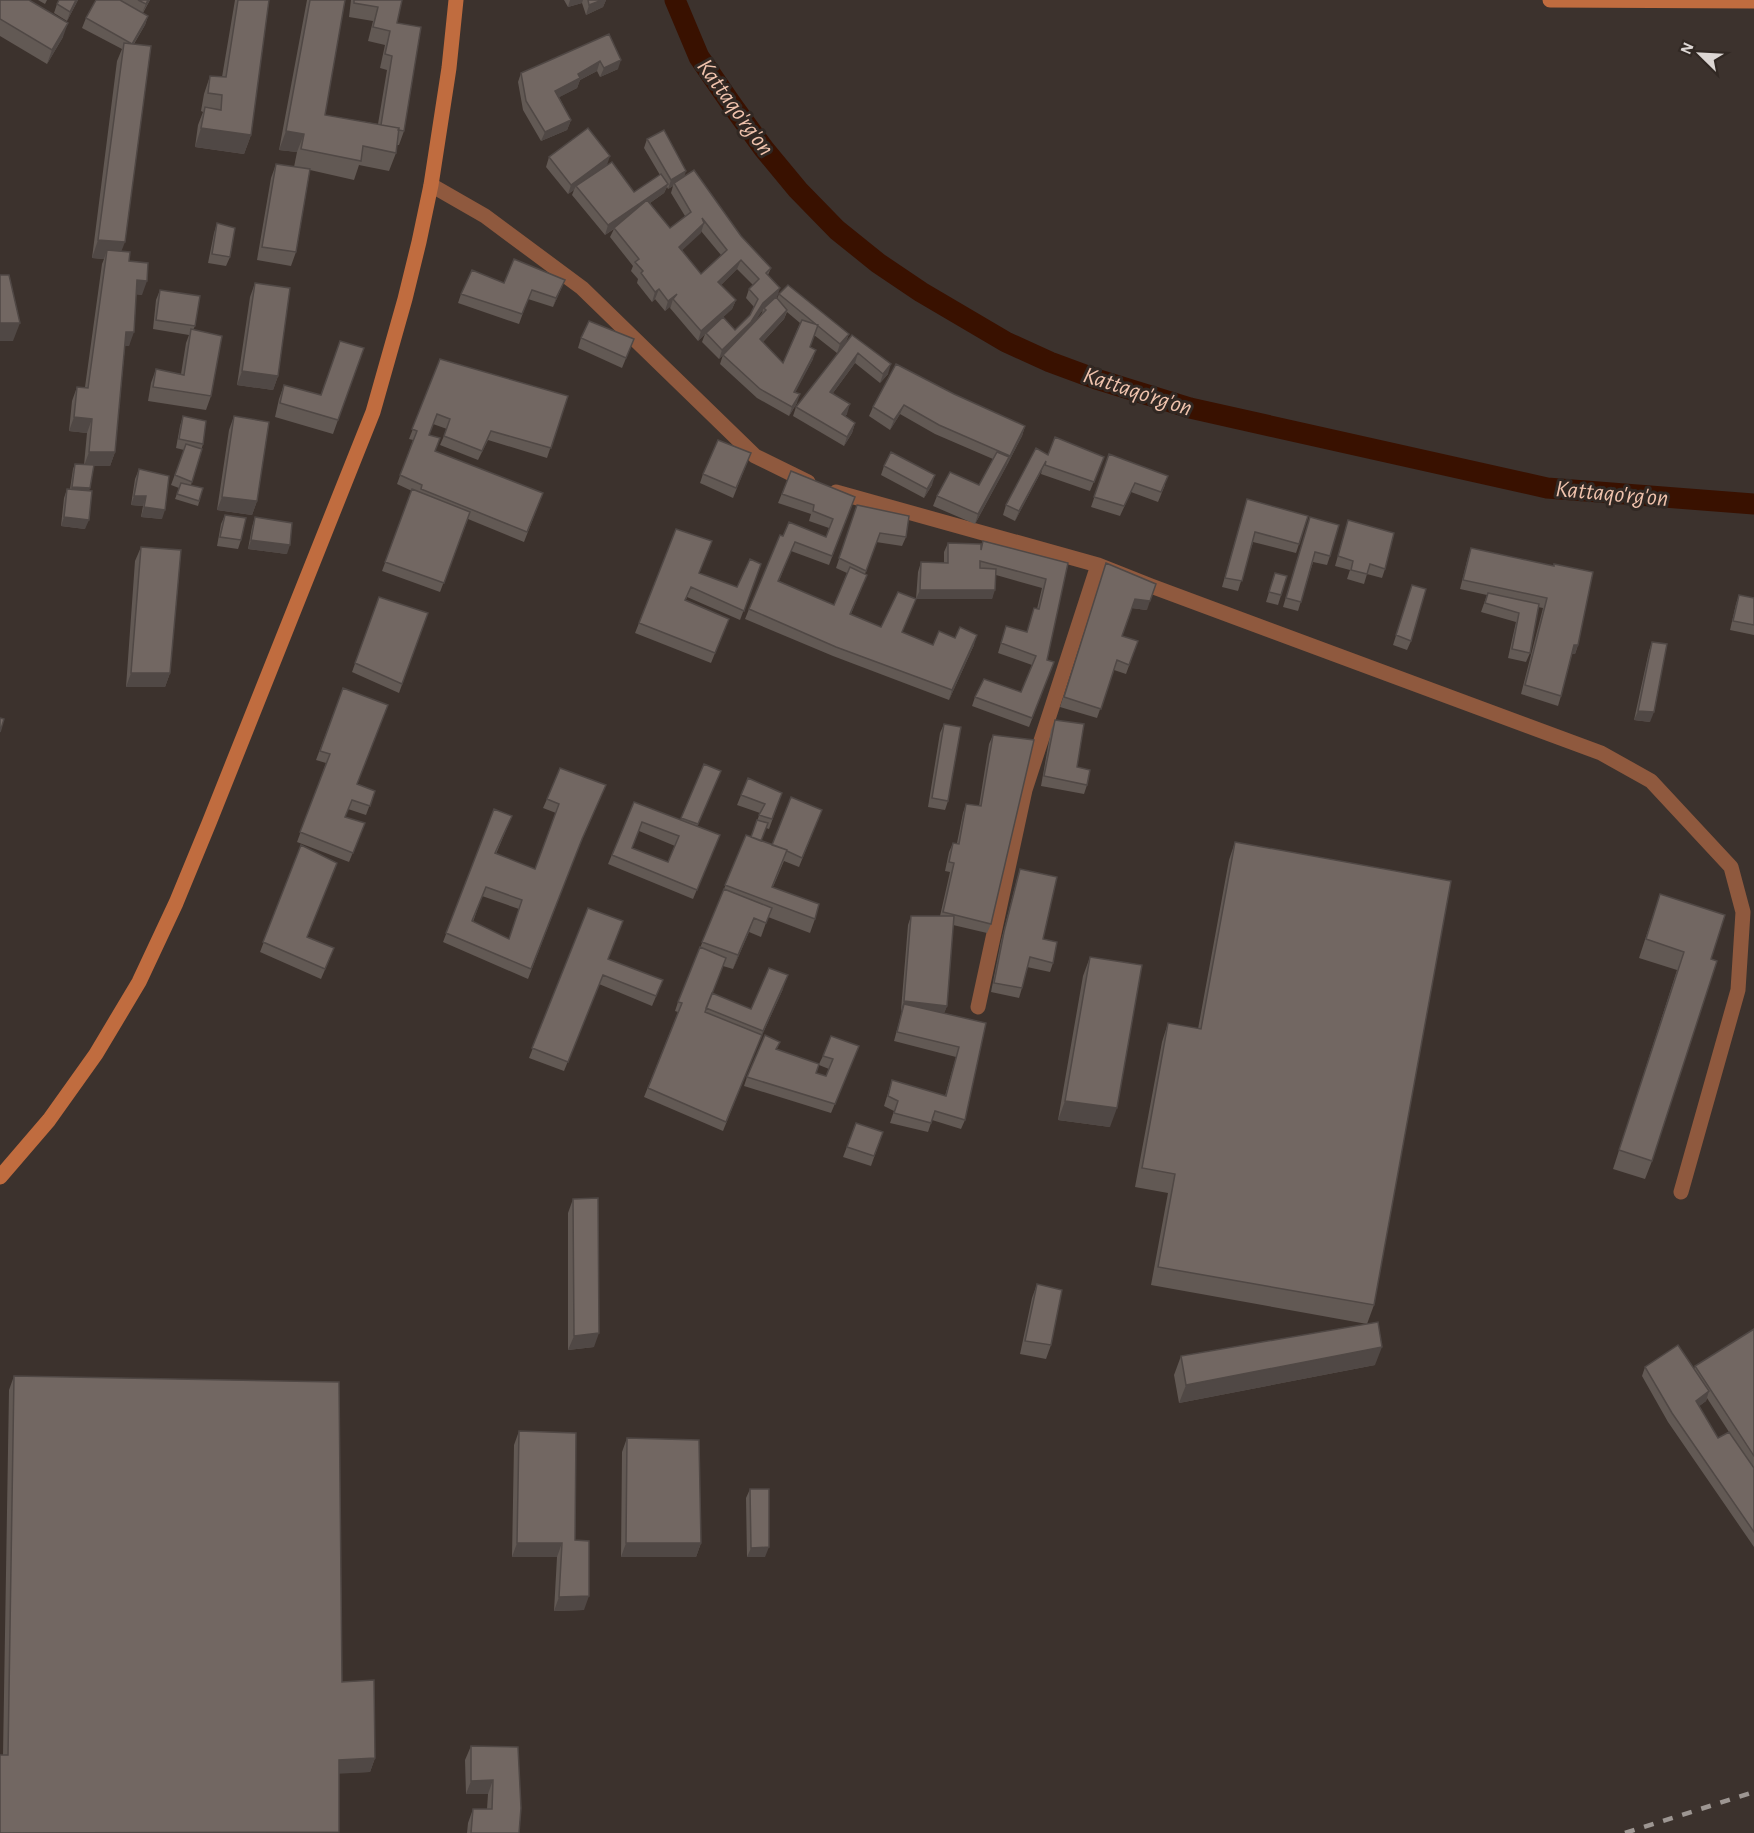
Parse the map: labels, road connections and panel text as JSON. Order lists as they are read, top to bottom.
{
  "water": ["Kattaqo'rg'on"],
  "north": "top left"
}
